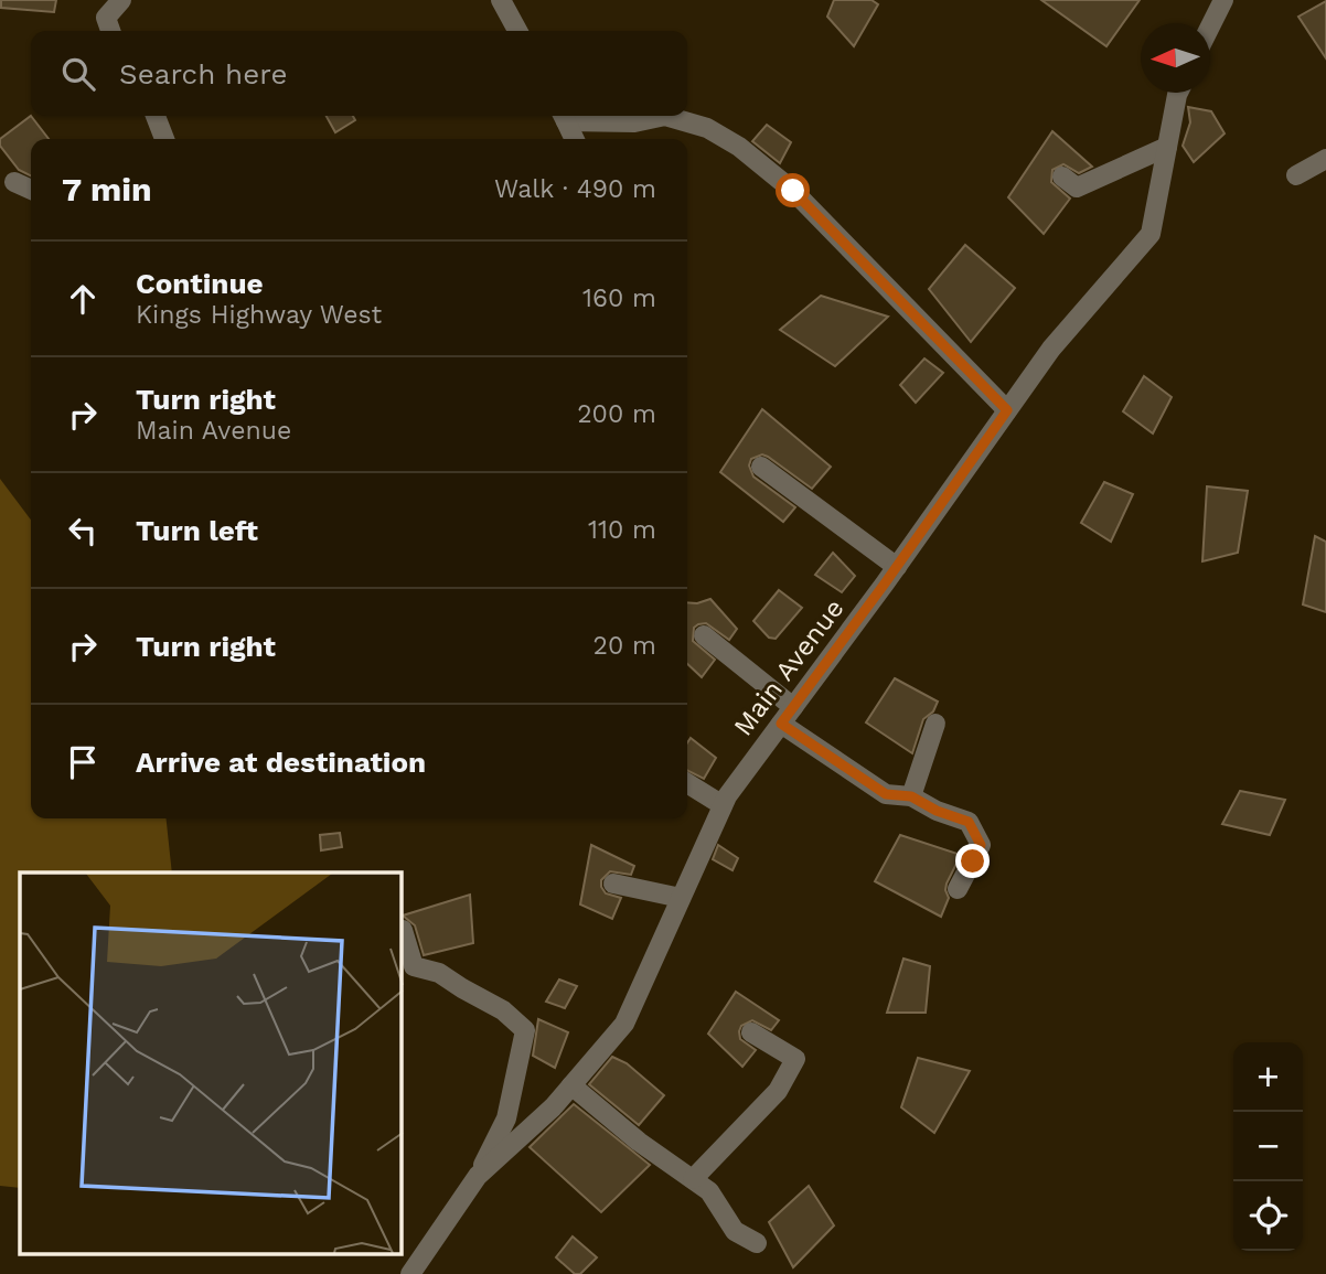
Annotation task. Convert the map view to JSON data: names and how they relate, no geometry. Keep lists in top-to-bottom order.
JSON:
{
  "streets": {
    "street": ["Main Avenue"]
  },
  "north": "left",
  "page": {
    "search": "Search here",
    "heading": ["7 min", "Walk · 490 m"],
    "list": [
      ["Continue", "Kings Highway West", "160 m"],
      ["Turn right", "Main Avenue", "200 m"],
      ["Turn left", "110 m"],
      ["Turn right", "20 m"],
      "Arrive at destination"
    ],
    "map_buttons": ["+", "−"]
  }
}
